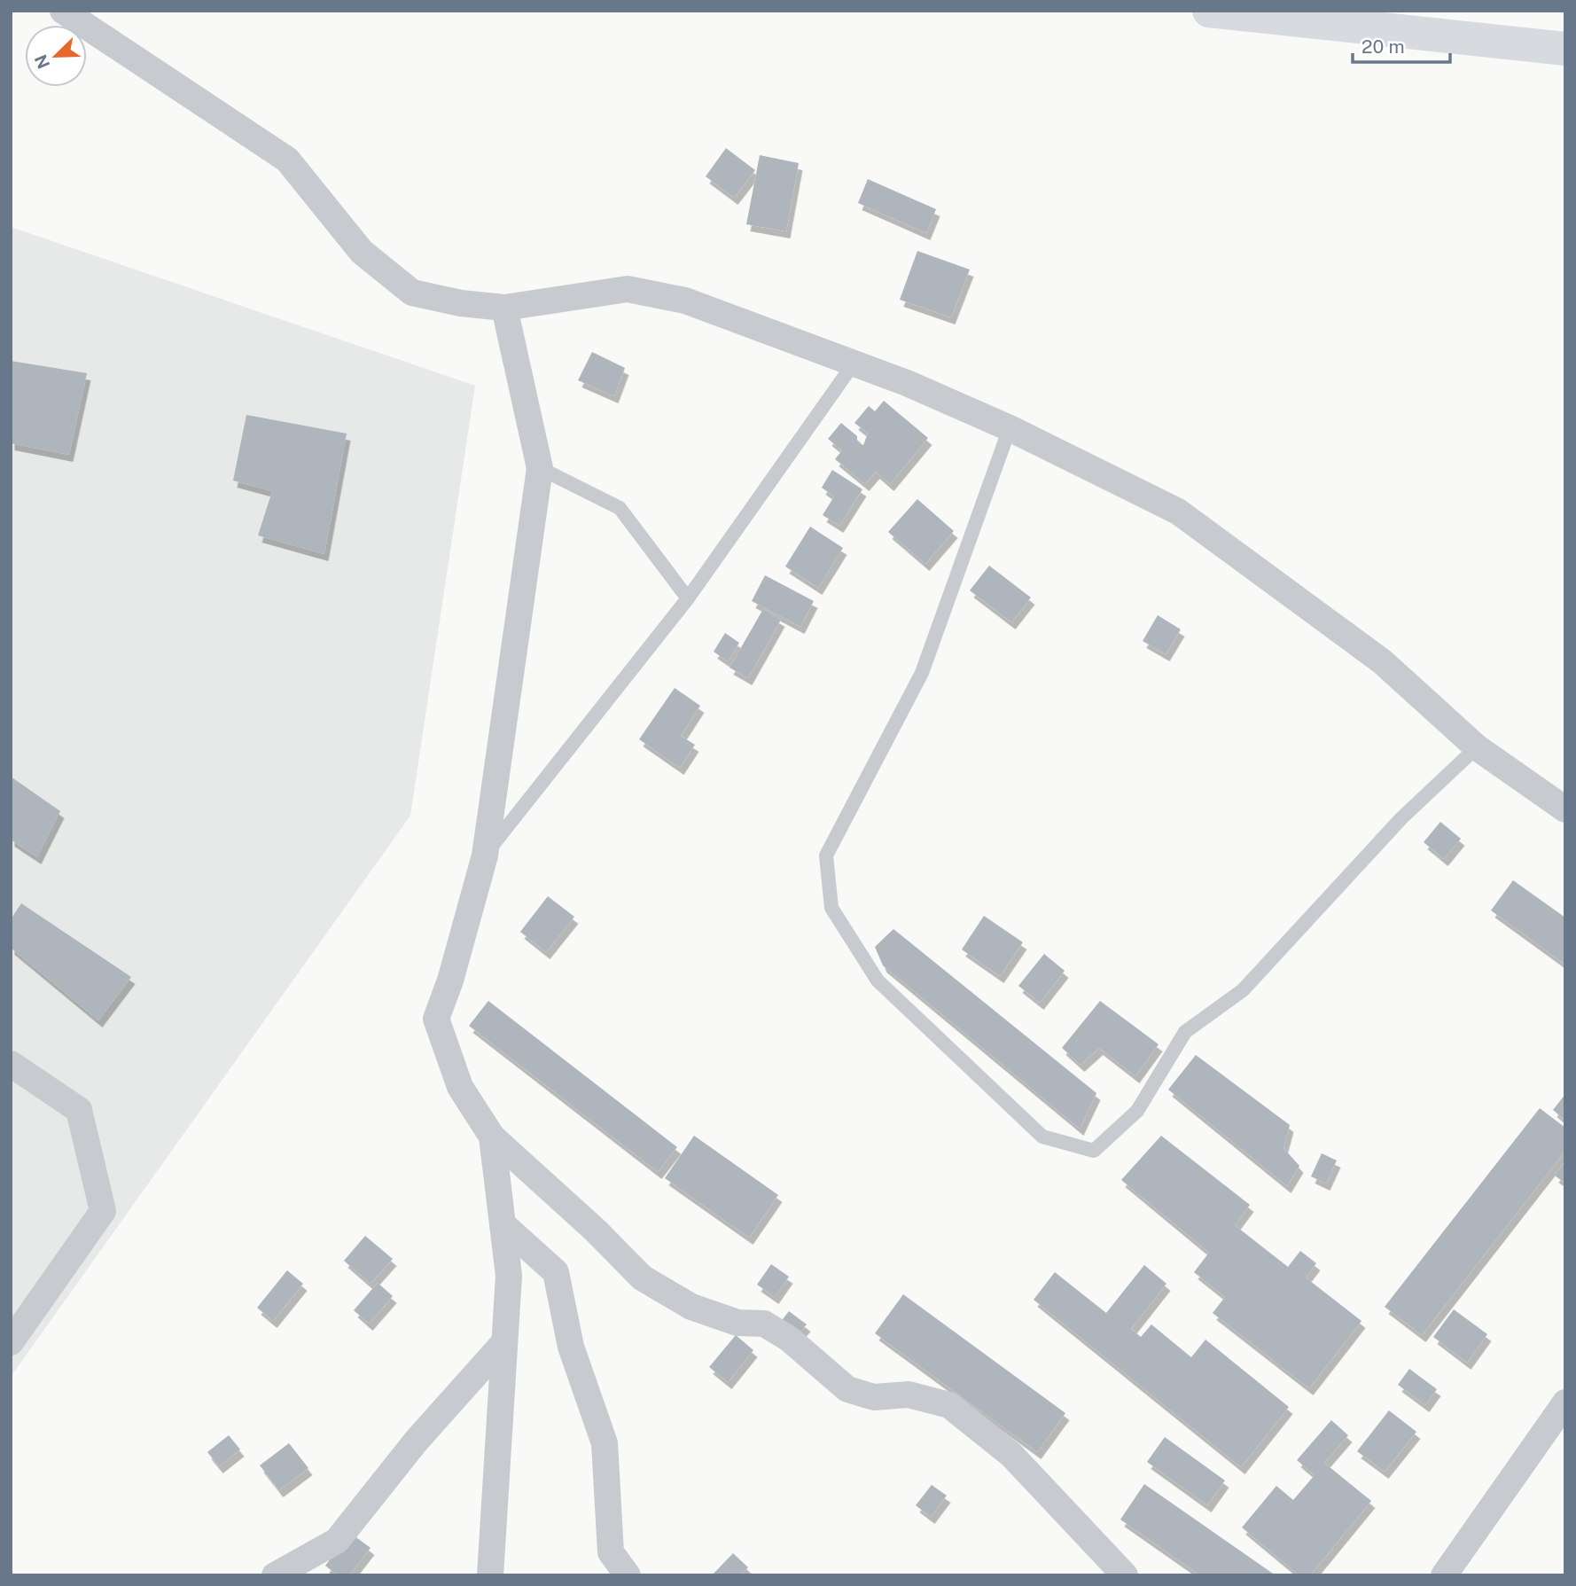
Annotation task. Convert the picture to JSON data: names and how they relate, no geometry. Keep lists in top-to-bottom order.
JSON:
{
  "scale_bar": "20 m",
  "north": "bottom left"
}
